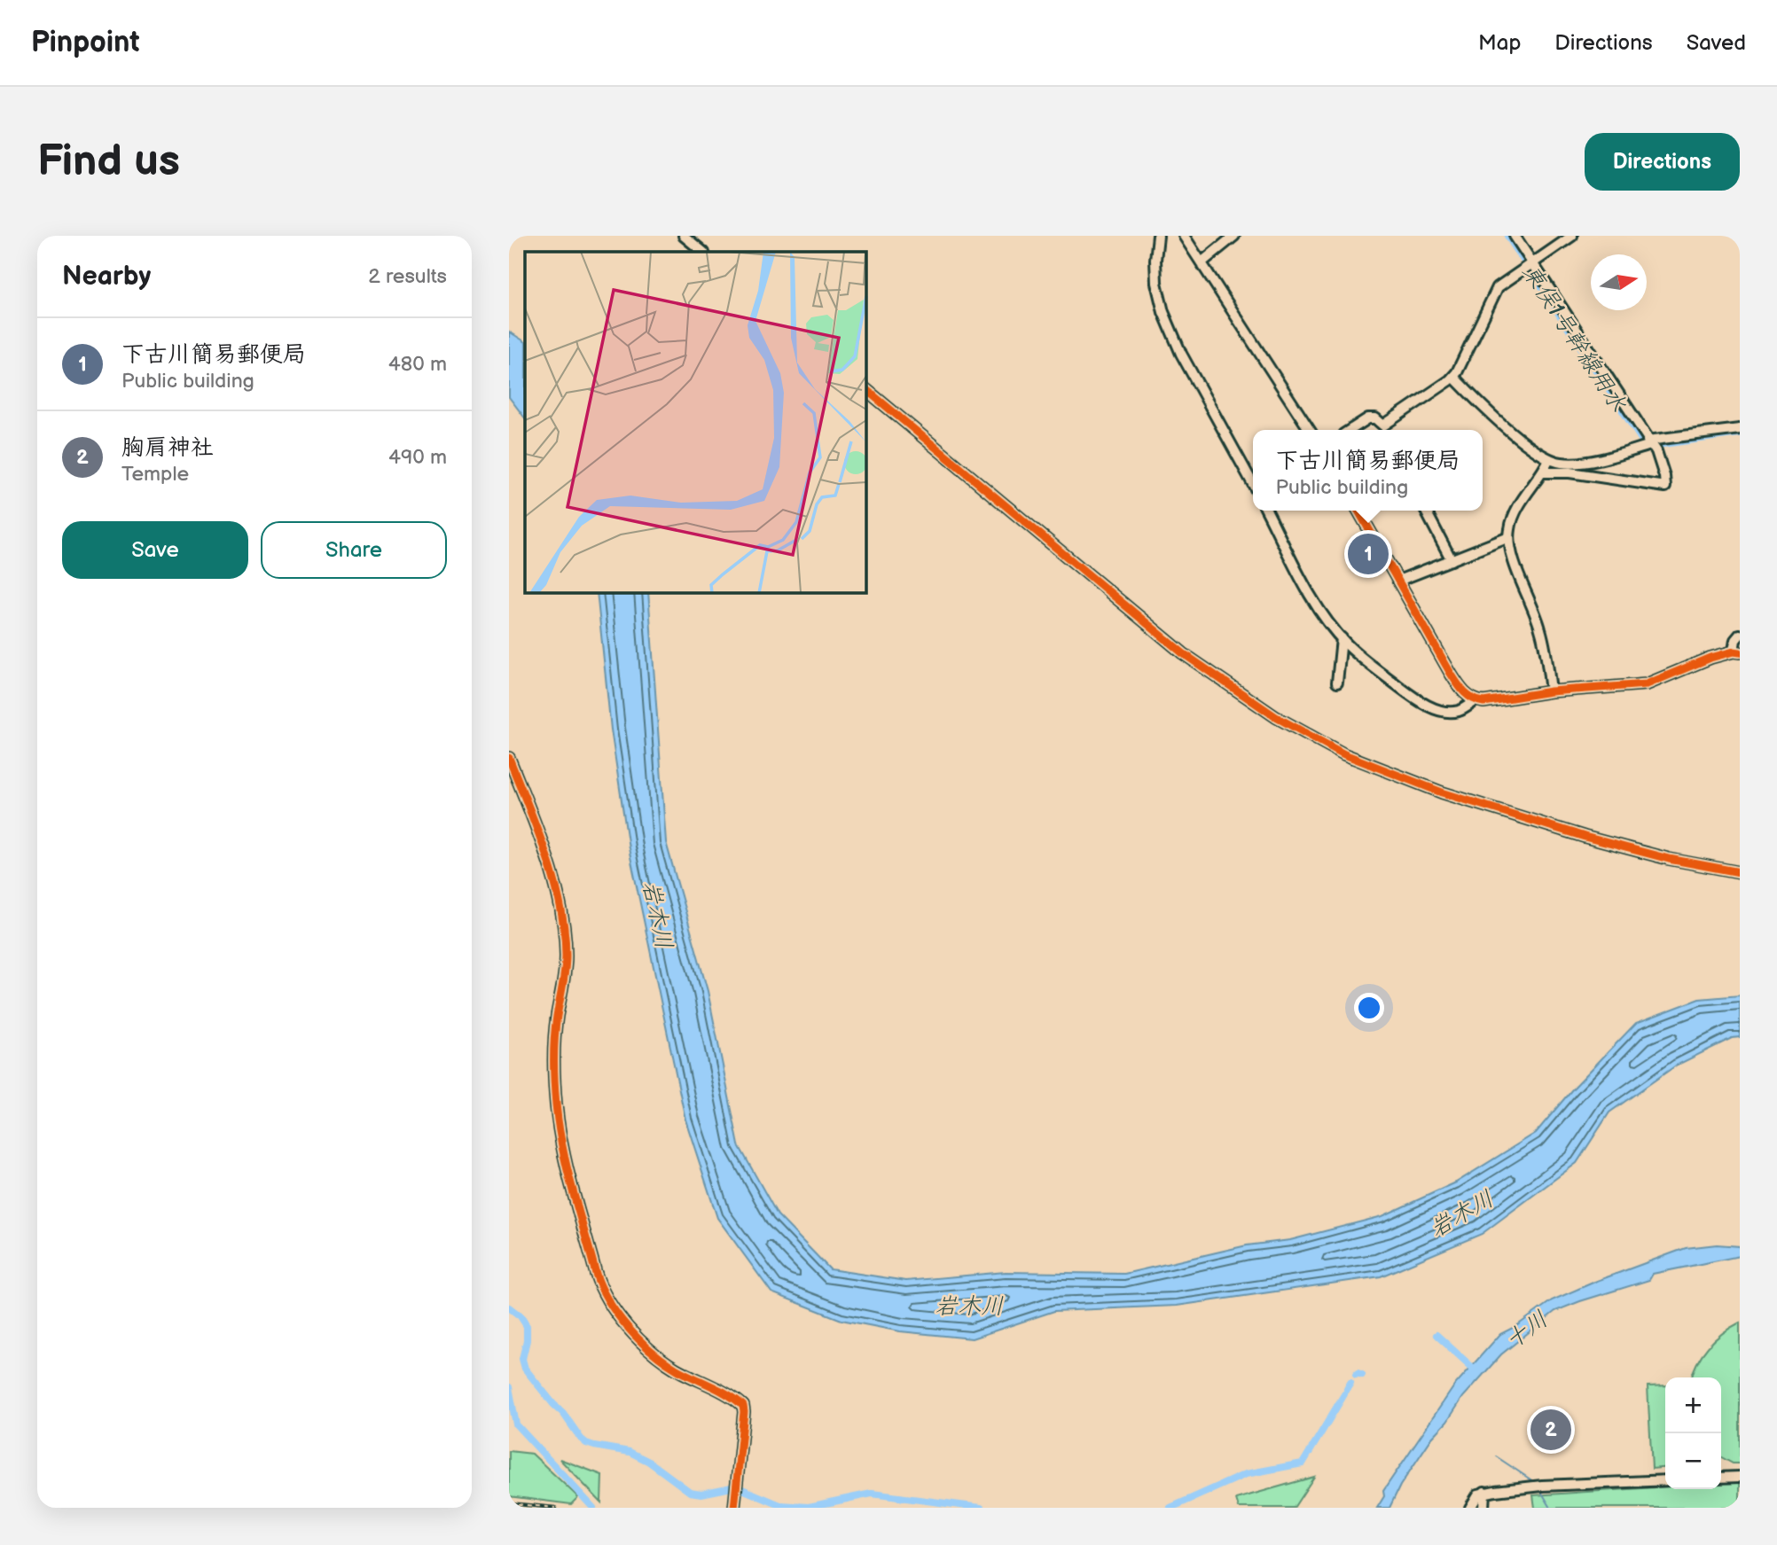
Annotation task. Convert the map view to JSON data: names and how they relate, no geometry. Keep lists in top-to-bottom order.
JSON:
{
  "water": ["東俣1号幹線用水", "岩木川", "十川"],
  "north": "right",
  "page": {
    "header": "Pinpoint",
    "nav": ["Map", "Directions", "Saved"],
    "buttons": [
      "Directions",
      ["Save", "Share"]
    ],
    "title": "Find us",
    "heading": ["Nearby", "2 results"],
    "list": [
      {
        "mark": "1",
        "name": "下古川簡易郵便局",
        "note": "Public building",
        "value": "480 m"
      },
      {
        "mark": "2",
        "name": "胸肩神社",
        "note": "Temple",
        "value": "490 m"
      }
    ],
    "popup": ["下古川簡易郵便局", "Public building"],
    "pins": ["1", "2"],
    "map_buttons": ["+", "−"]
  }
}
